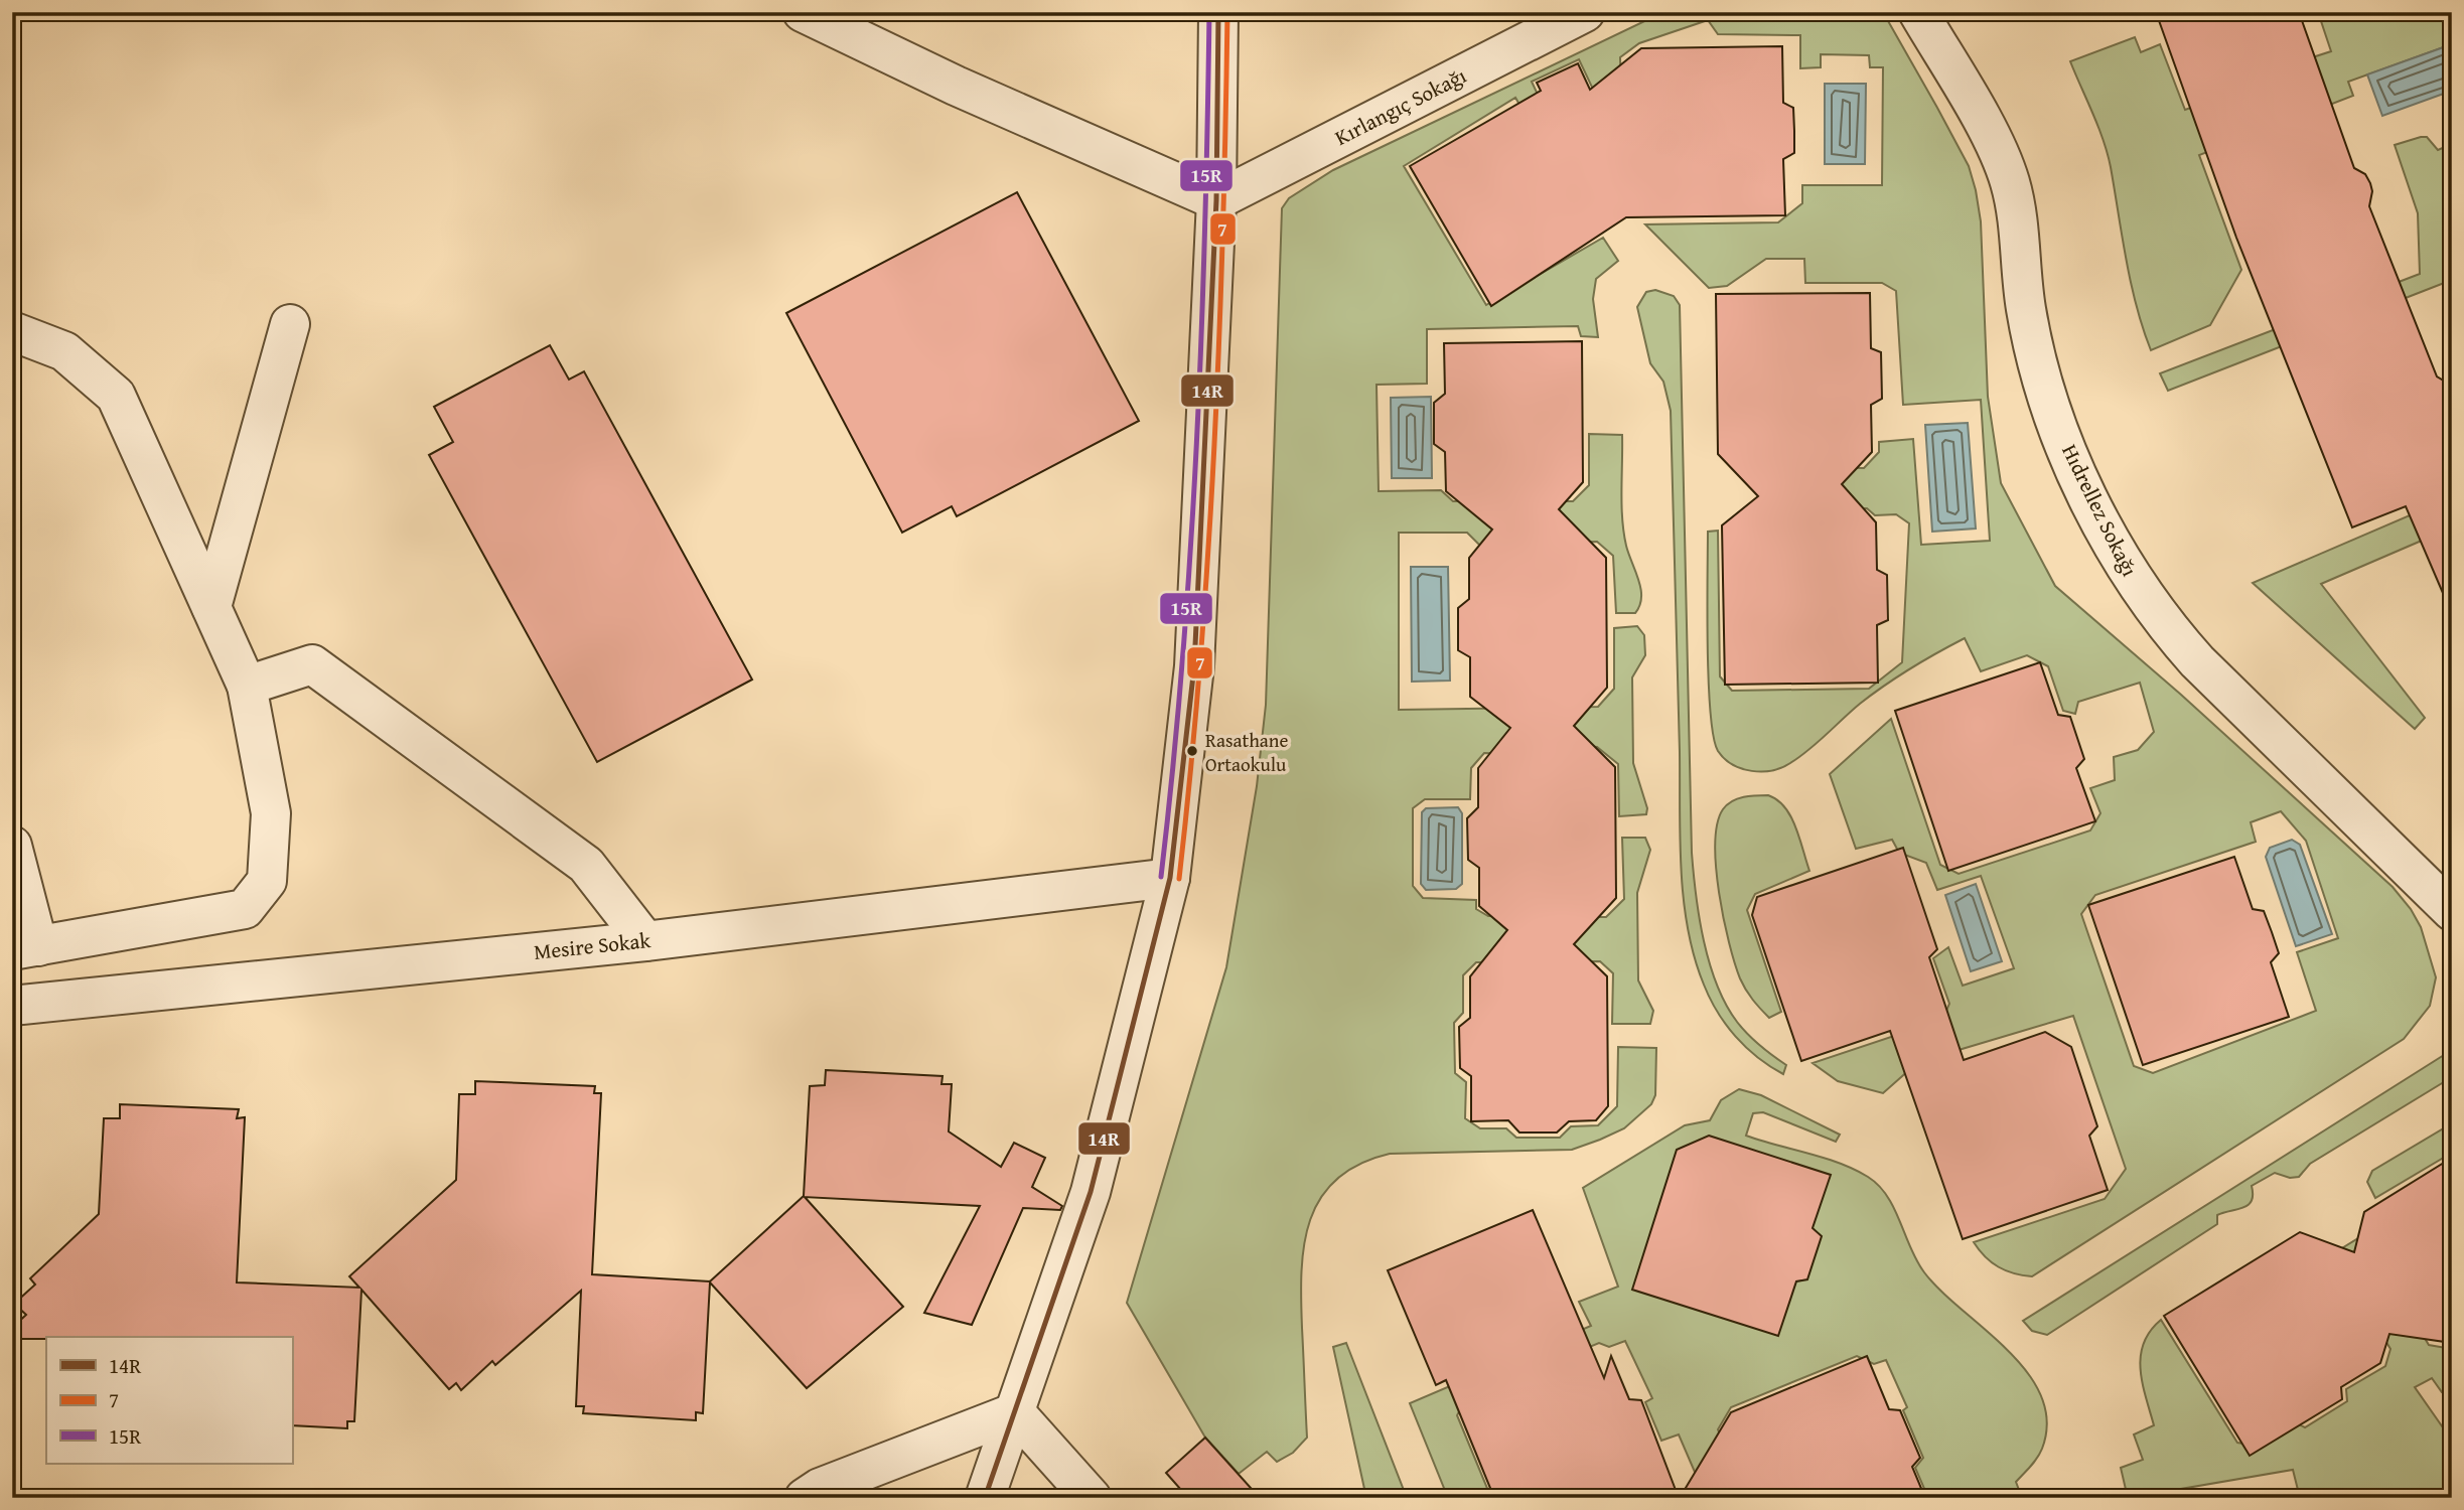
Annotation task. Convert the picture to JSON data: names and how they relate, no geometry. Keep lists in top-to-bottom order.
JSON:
{
  "streets": {
    "street": ["Kırlangıç Sokağı", "Hıdrellez Sokağı", "Mesire Sokak"]
  },
  "places": ["Rasathane Ortaokulu"],
  "lines": ["transit line 14R", "transit line 7", "transit line 15R"],
  "legend": ["14R", "7", "15R"]
}
